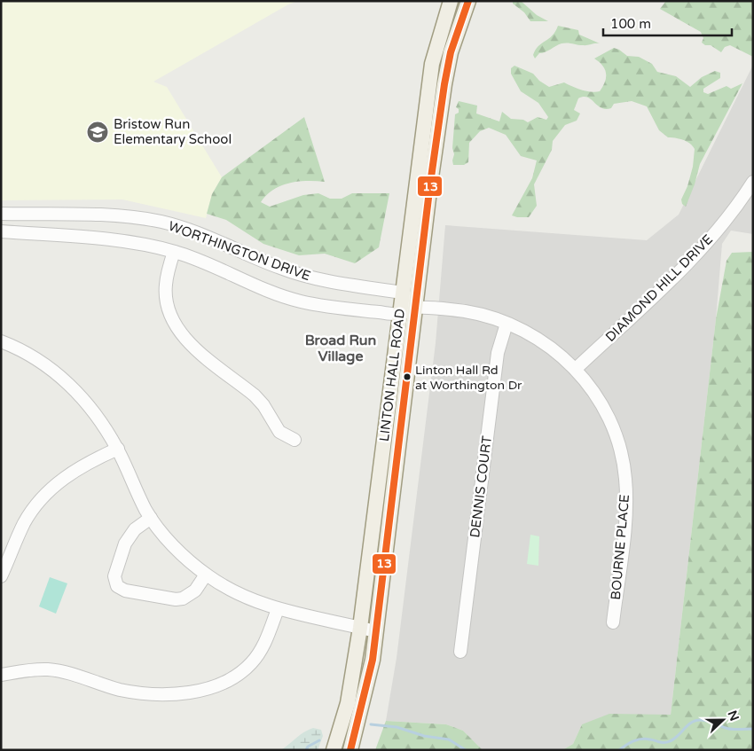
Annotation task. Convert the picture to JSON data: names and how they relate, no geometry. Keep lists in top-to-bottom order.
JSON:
{
  "streets": {
    "main road": ["LINTON HALL ROAD"],
    "street": [
      "WORTHINGTON DRIVE",
      "DIAMOND HILL DRIVE",
      "DENNIS COURT",
      "BOURNE PLACE"
    ]
  },
  "crossings": [
    ["WORTHINGTON DRIVE", "LINTON HALL ROAD"],
    ["WORTHINGTON DRIVE", "BOURNE PLACE"],
    ["DIAMOND HILL DRIVE", "BOURNE PLACE"],
    ["LINTON HALL ROAD", "BOURNE PLACE"],
    ["DENNIS COURT", "BOURNE PLACE"]
  ],
  "districts": ["Broad Run Village"],
  "places": {
    "school or university": ["Bristow Run Elementary School"],
    "other": ["Linton Hall Rd at Worthington Dr"]
  },
  "lines": ["transit line 13"],
  "scale_bar": "100 m",
  "north": "right"
}
